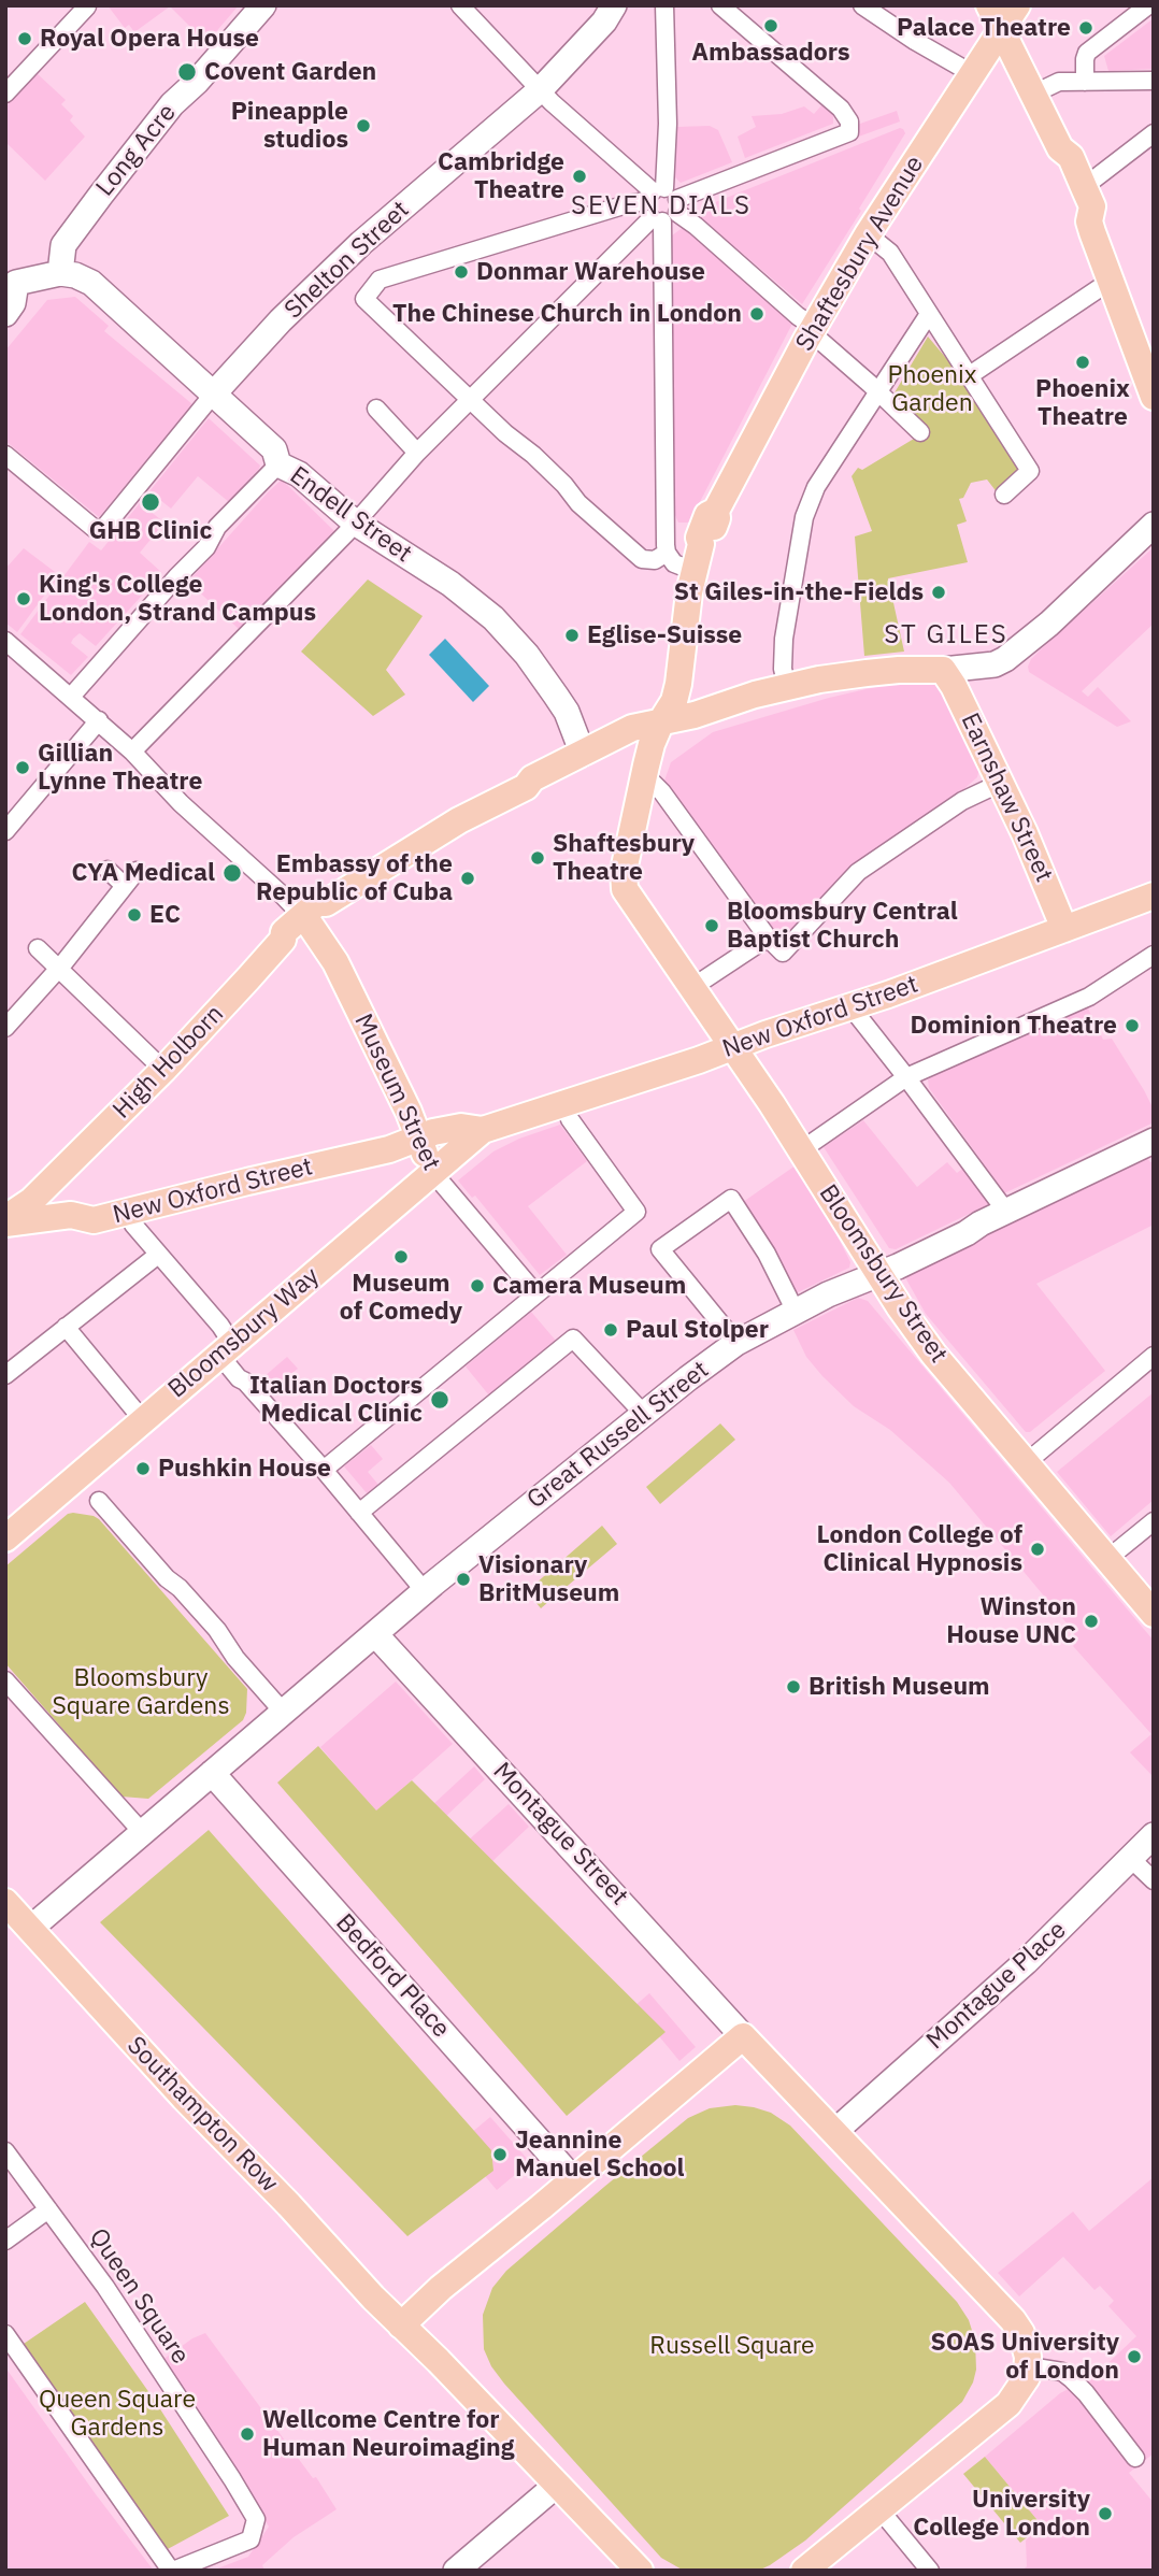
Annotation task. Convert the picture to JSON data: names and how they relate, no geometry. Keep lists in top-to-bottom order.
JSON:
{
  "streets": {
    "main road": [
      "Shaftesbury Avenue",
      "Earnshaw Street",
      "New Oxford Street",
      "High Holborn",
      "Museum Street",
      "Bloomsbury Street",
      "Bloomsbury Way",
      "Southampton Row"
    ],
    "street": [
      "Long Acre",
      "Shelton Street",
      "Endell Street",
      "Great Russell Street",
      "Montague Street",
      "Bedford Place",
      "Montague Place",
      "Queen Square"
    ]
  },
  "crossings": [
    ["Long Acre", "Endell Street"],
    ["Shaftesbury Avenue", "New Oxford Street"],
    ["Shaftesbury Avenue", "Bloomsbury Street"],
    ["Shelton Street", "Endell Street"],
    ["Earnshaw Street", "New Oxford Street"],
    ["New Oxford Street", "High Holborn"],
    ["New Oxford Street", "Museum Street"],
    ["New Oxford Street", "Bloomsbury Street"],
    ["New Oxford Street", "Bloomsbury Way"],
    ["High Holborn", "Museum Street"],
    ["Museum Street", "Bloomsbury Way"],
    ["Bloomsbury Street", "Great Russell Street"],
    ["Great Russell Street", "Montague Street"],
    ["Great Russell Street", "Bedford Place"],
    ["Great Russell Street", "Southampton Row"]
  ],
  "districts": ["SEVEN DIALS", "ST GILES"],
  "parks": [
    "Phoenix Garden",
    "Bloomsbury Square Gardens",
    "Russell Square",
    "Queen Square Gardens"
  ],
  "places": [
    "Ambassadors",
    "Palace Theatre",
    "Royal Opera House",
    "Covent Garden",
    "Pineapple studios",
    "Cambridge Theatre",
    "Donmar Warehouse",
    "The Chinese Church in London",
    "Phoenix Theatre",
    "GHB Clinic",
    "St Giles-in-the-Fields",
    "King's College London, Strand Campus",
    "Eglise-Suisse",
    "Gillian Lynne Theatre",
    "Shaftesbury Theatre",
    "CYA Medical",
    "Embassy of the Republic of Cuba",
    "EC",
    "Bloomsbury Central Baptist Church",
    "Dominion Theatre",
    "Museum of Comedy",
    "Camera Museum",
    "Paul Stolper",
    "Italian Doctors Medical Clinic",
    "Pushkin House",
    "London College of Clinical Hypnosis",
    "Visionary BritMuseum",
    "Winston House UNC",
    "British Museum",
    "Jeannine Manuel School",
    "SOAS University of London",
    "Wellcome Centre for Human Neuroimaging",
    "University College London"
  ]
}
